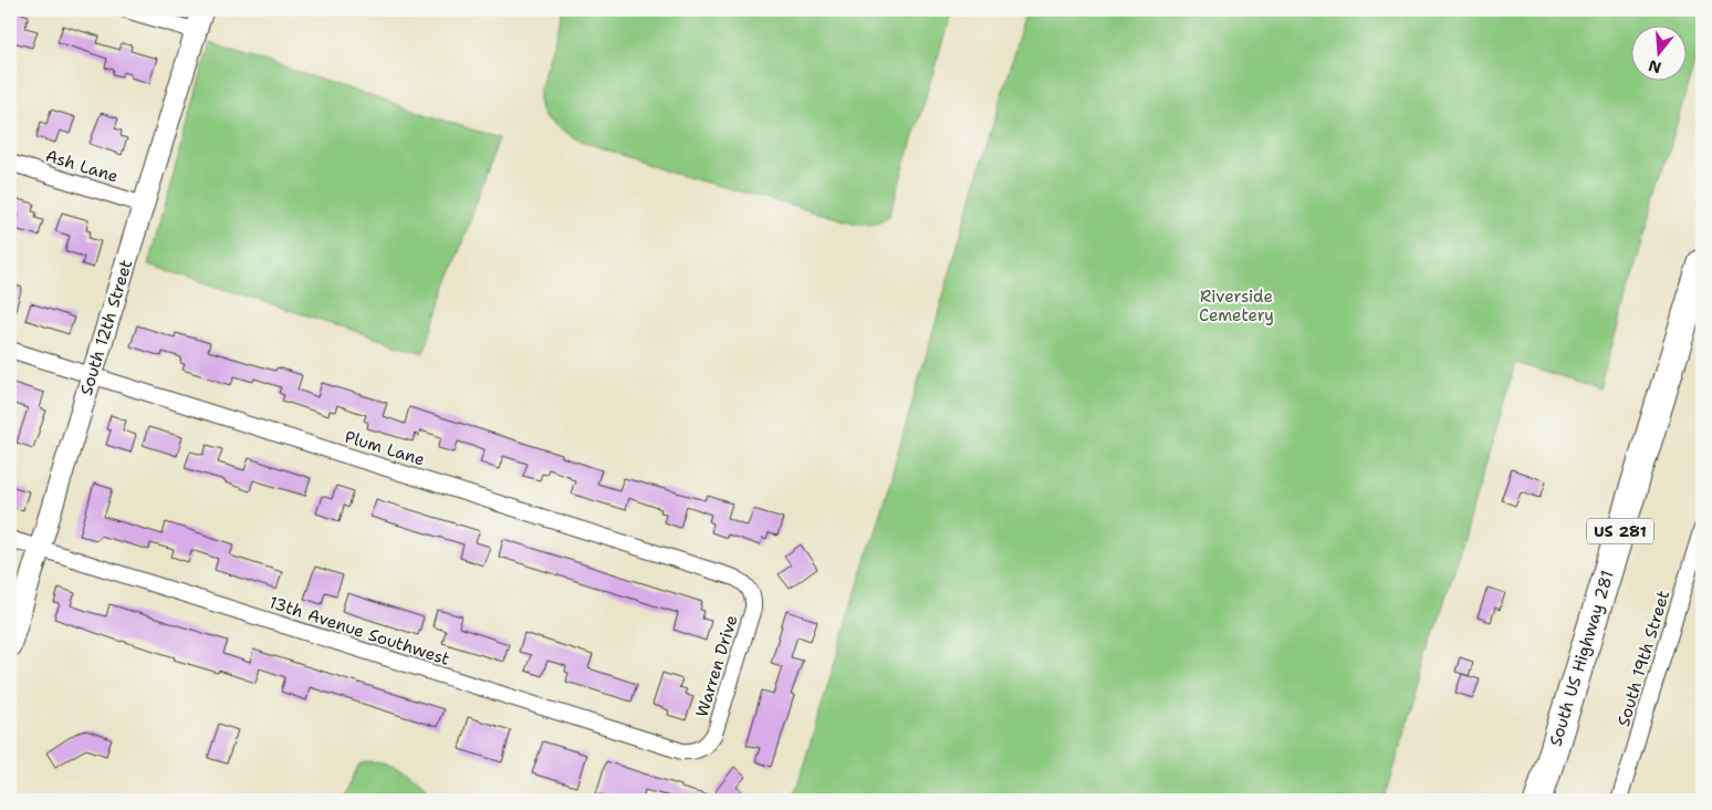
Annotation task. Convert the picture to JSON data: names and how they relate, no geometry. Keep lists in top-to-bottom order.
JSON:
{
  "streets": {
    "highway": ["US 281", "South US Highway 281"],
    "street": [
      "Ash Lane",
      "South 12th Street",
      "Plum Lane",
      "13th Avenue Southwest",
      "South 19th Street",
      "Warren Drive"
    ]
  },
  "crossings": [
    ["Ash Lane", "South 12th Street"],
    ["South 12th Street", "Plum Lane"],
    ["South 12th Street", "13th Avenue Southwest"],
    ["Plum Lane", "Warren Drive"],
    ["13th Avenue Southwest", "Warren Drive"]
  ],
  "parks": ["Riverside Cemetery"],
  "north": "bottom"
}
